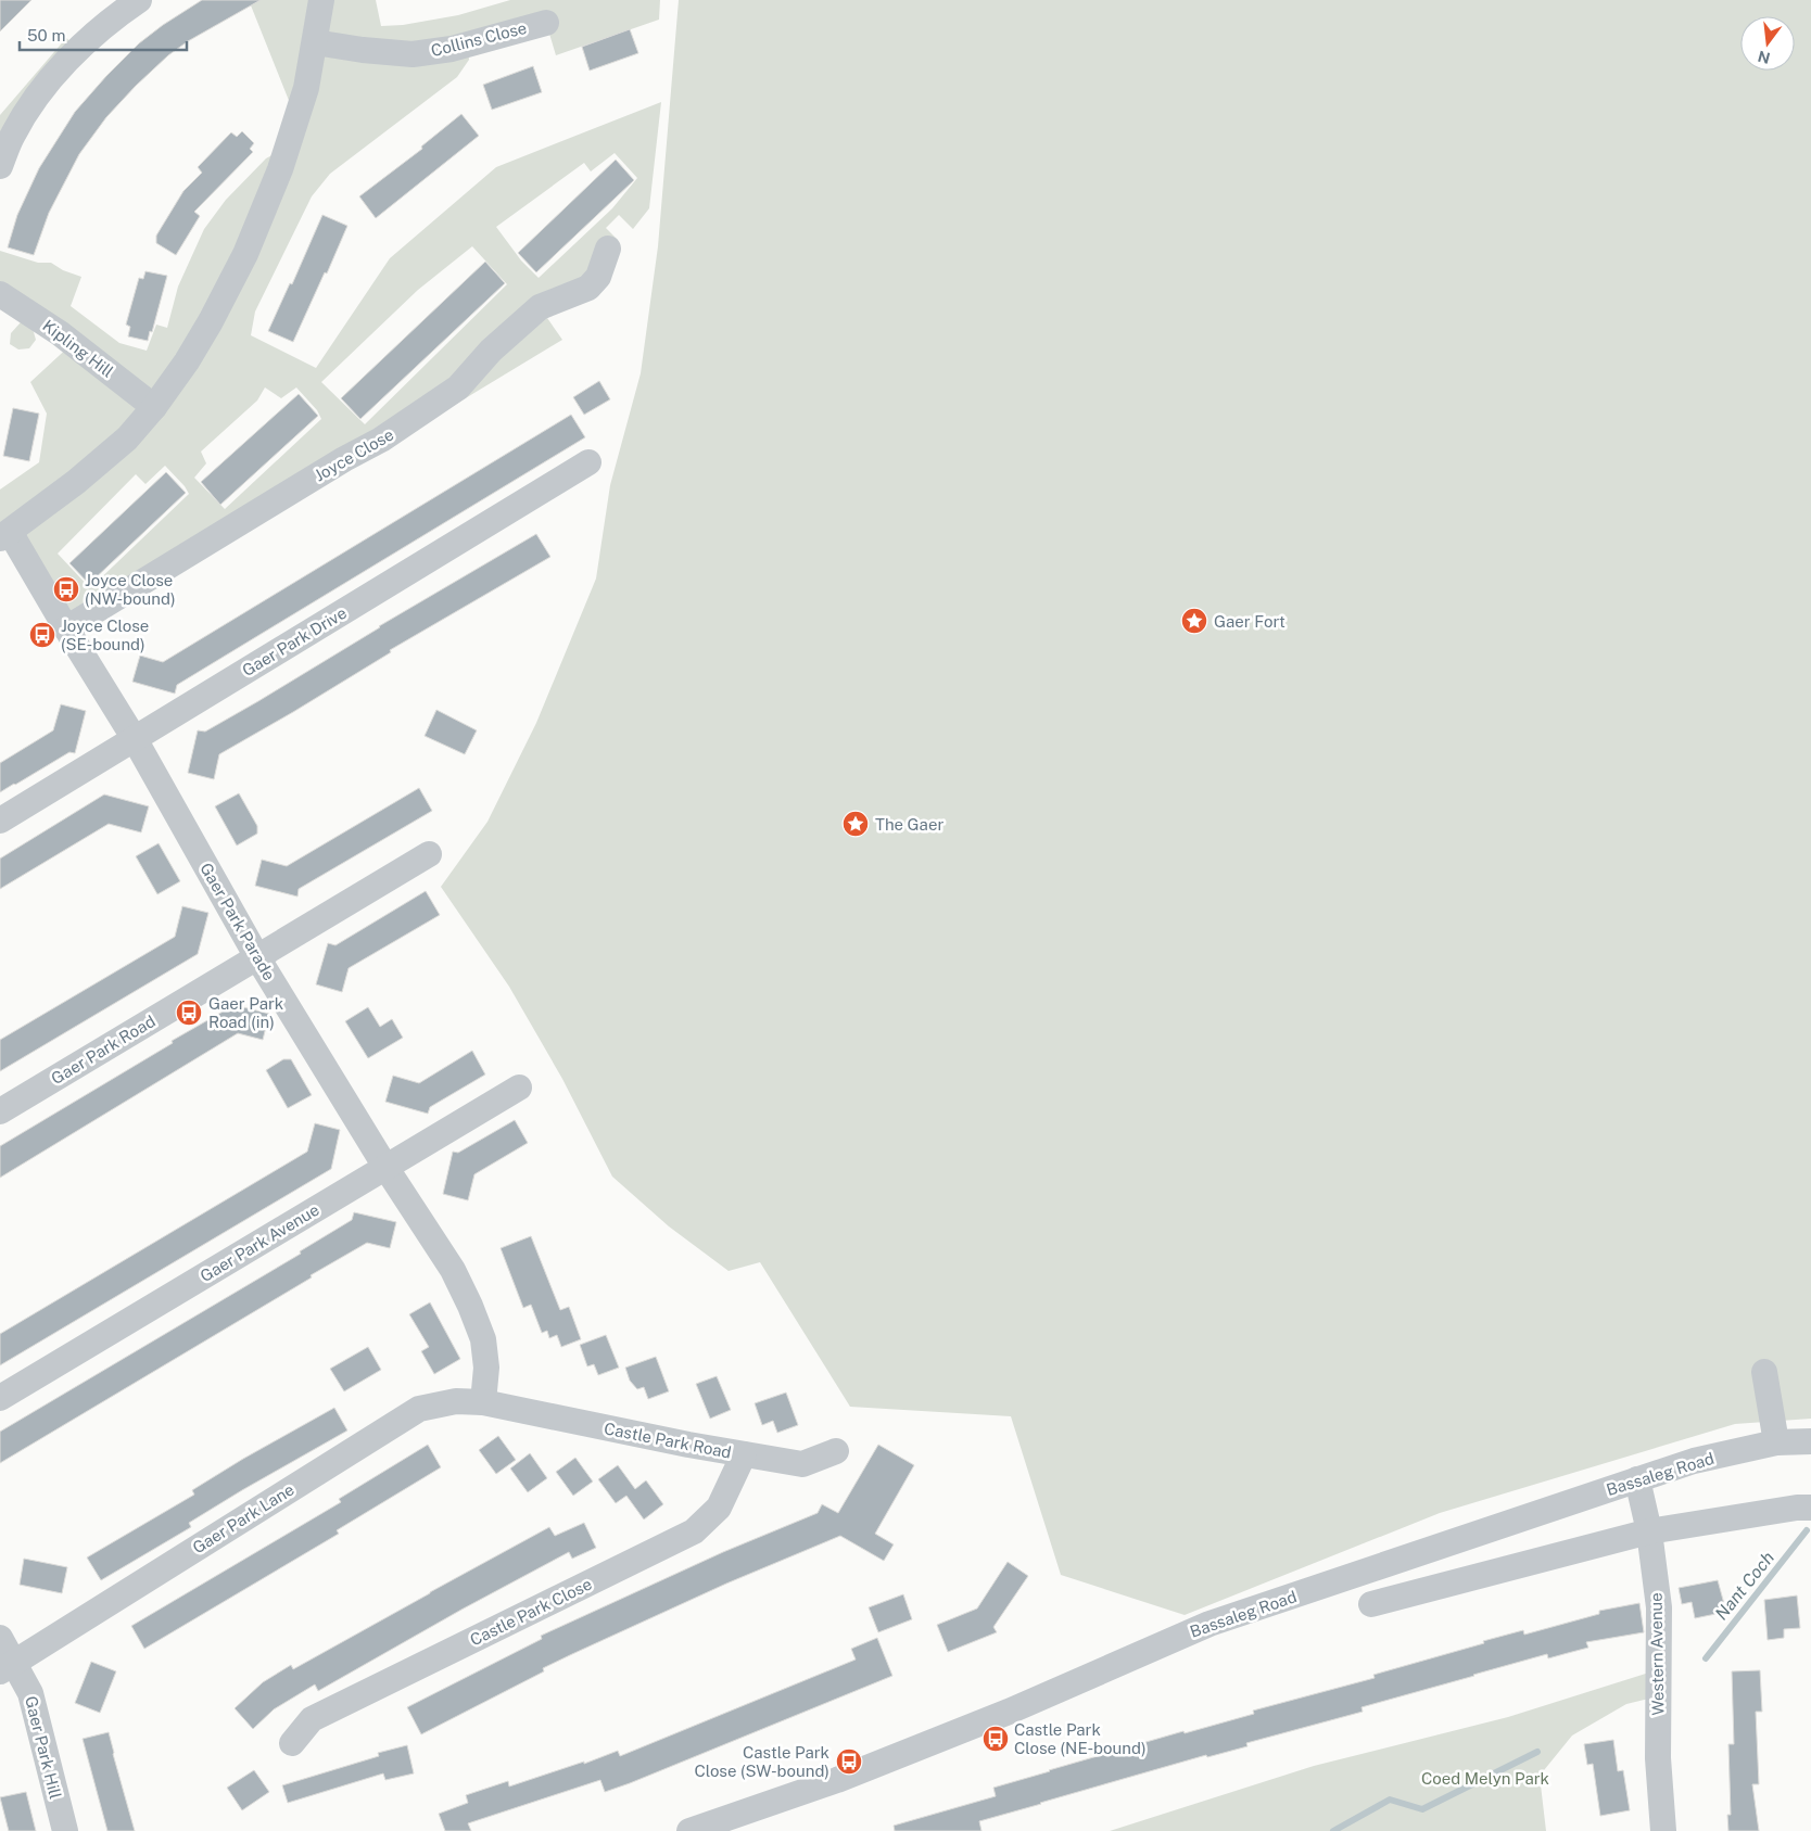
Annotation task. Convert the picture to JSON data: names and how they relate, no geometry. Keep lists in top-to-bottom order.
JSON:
{
  "streets": {
    "street": [
      "Collins Close",
      "Kipling Hill",
      "Joyce Close",
      "Gaer Park Drive",
      "Gaer Park Parade",
      "Gaer Park Road",
      "Gaer Park Avenue",
      "Castle Park Road",
      "Bassaleg Road",
      "Gaer Park Lane",
      "Castle Park Close",
      "Western Avenue",
      "Gaer Park Hill"
    ]
  },
  "crossings": [
    ["Joyce Close", "Gaer Park Parade"],
    ["Gaer Park Drive", "Gaer Park Parade"],
    ["Gaer Park Parade", "Gaer Park Road"],
    ["Gaer Park Parade", "Gaer Park Avenue"],
    ["Gaer Park Parade", "Castle Park Road"],
    ["Gaer Park Parade", "Gaer Park Lane"],
    ["Castle Park Road", "Gaer Park Lane"],
    ["Castle Park Road", "Castle Park Close"],
    ["Bassaleg Road", "Western Avenue"],
    ["Gaer Park Lane", "Gaer Park Hill"]
  ],
  "water": ["Nant Coch"],
  "parks": ["Coed Melyn Park"],
  "places": {
    "bus stop": [
      "Joyce Close (NW-bound)",
      "Joyce Close (SE-bound)",
      "Gaer Park Road (in)",
      "Castle Park Close (NE-bound)",
      "Castle Park Close (SW-bound)"
    ],
    "place": ["Gaer Fort", "The Gaer"]
  },
  "scale_bar": "50 m",
  "north": "bottom"
}
